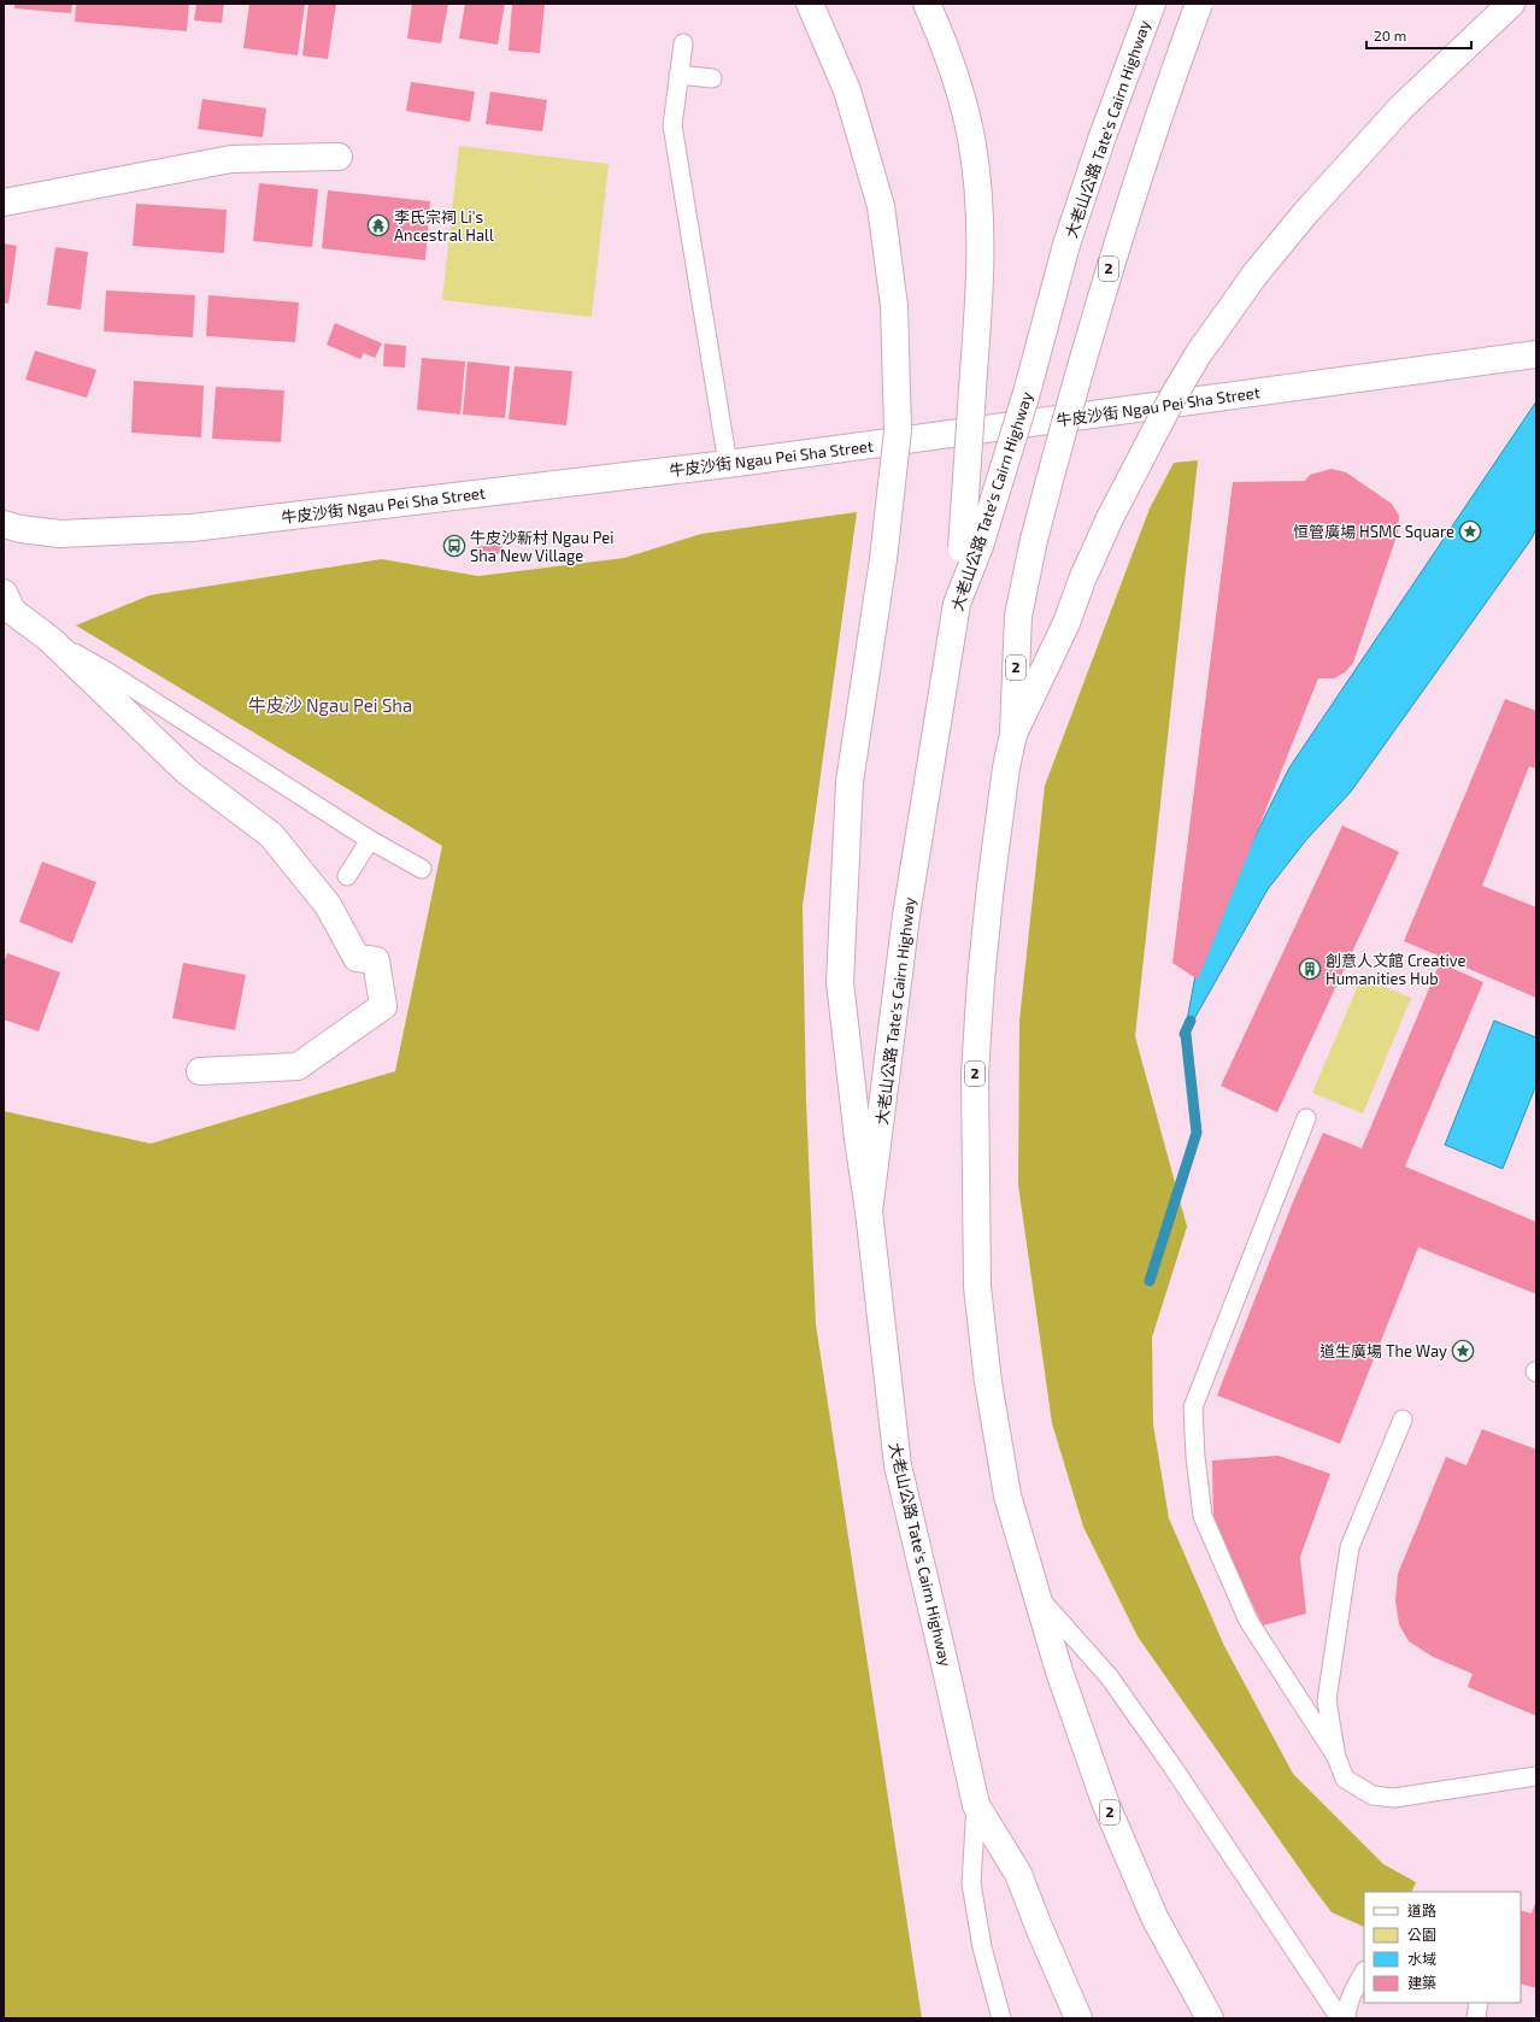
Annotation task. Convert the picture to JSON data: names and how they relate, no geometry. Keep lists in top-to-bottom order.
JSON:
{
  "streets": {
    "main road": ["大老山公路 Tate's Cairn Highway", "2", "牛皮沙街 Ngau Pei Sha Street"]
  },
  "districts": ["牛皮沙 Ngau Pei Sha"],
  "places": {
    "temple": ["李氏宗祠 Li's Ancestral Hall"],
    "place": ["恒管廣場 HSMC Square", "道生廣場 The Way"],
    "bus stop": ["牛皮沙新村 Ngau Pei Sha New Village"],
    "building": ["創意人文館 Creative Humanities Hub"]
  },
  "legend": [
    "道路",
    "公園",
    "水域",
    "建築"
  ],
  "scale_bar": "20 m"
}
